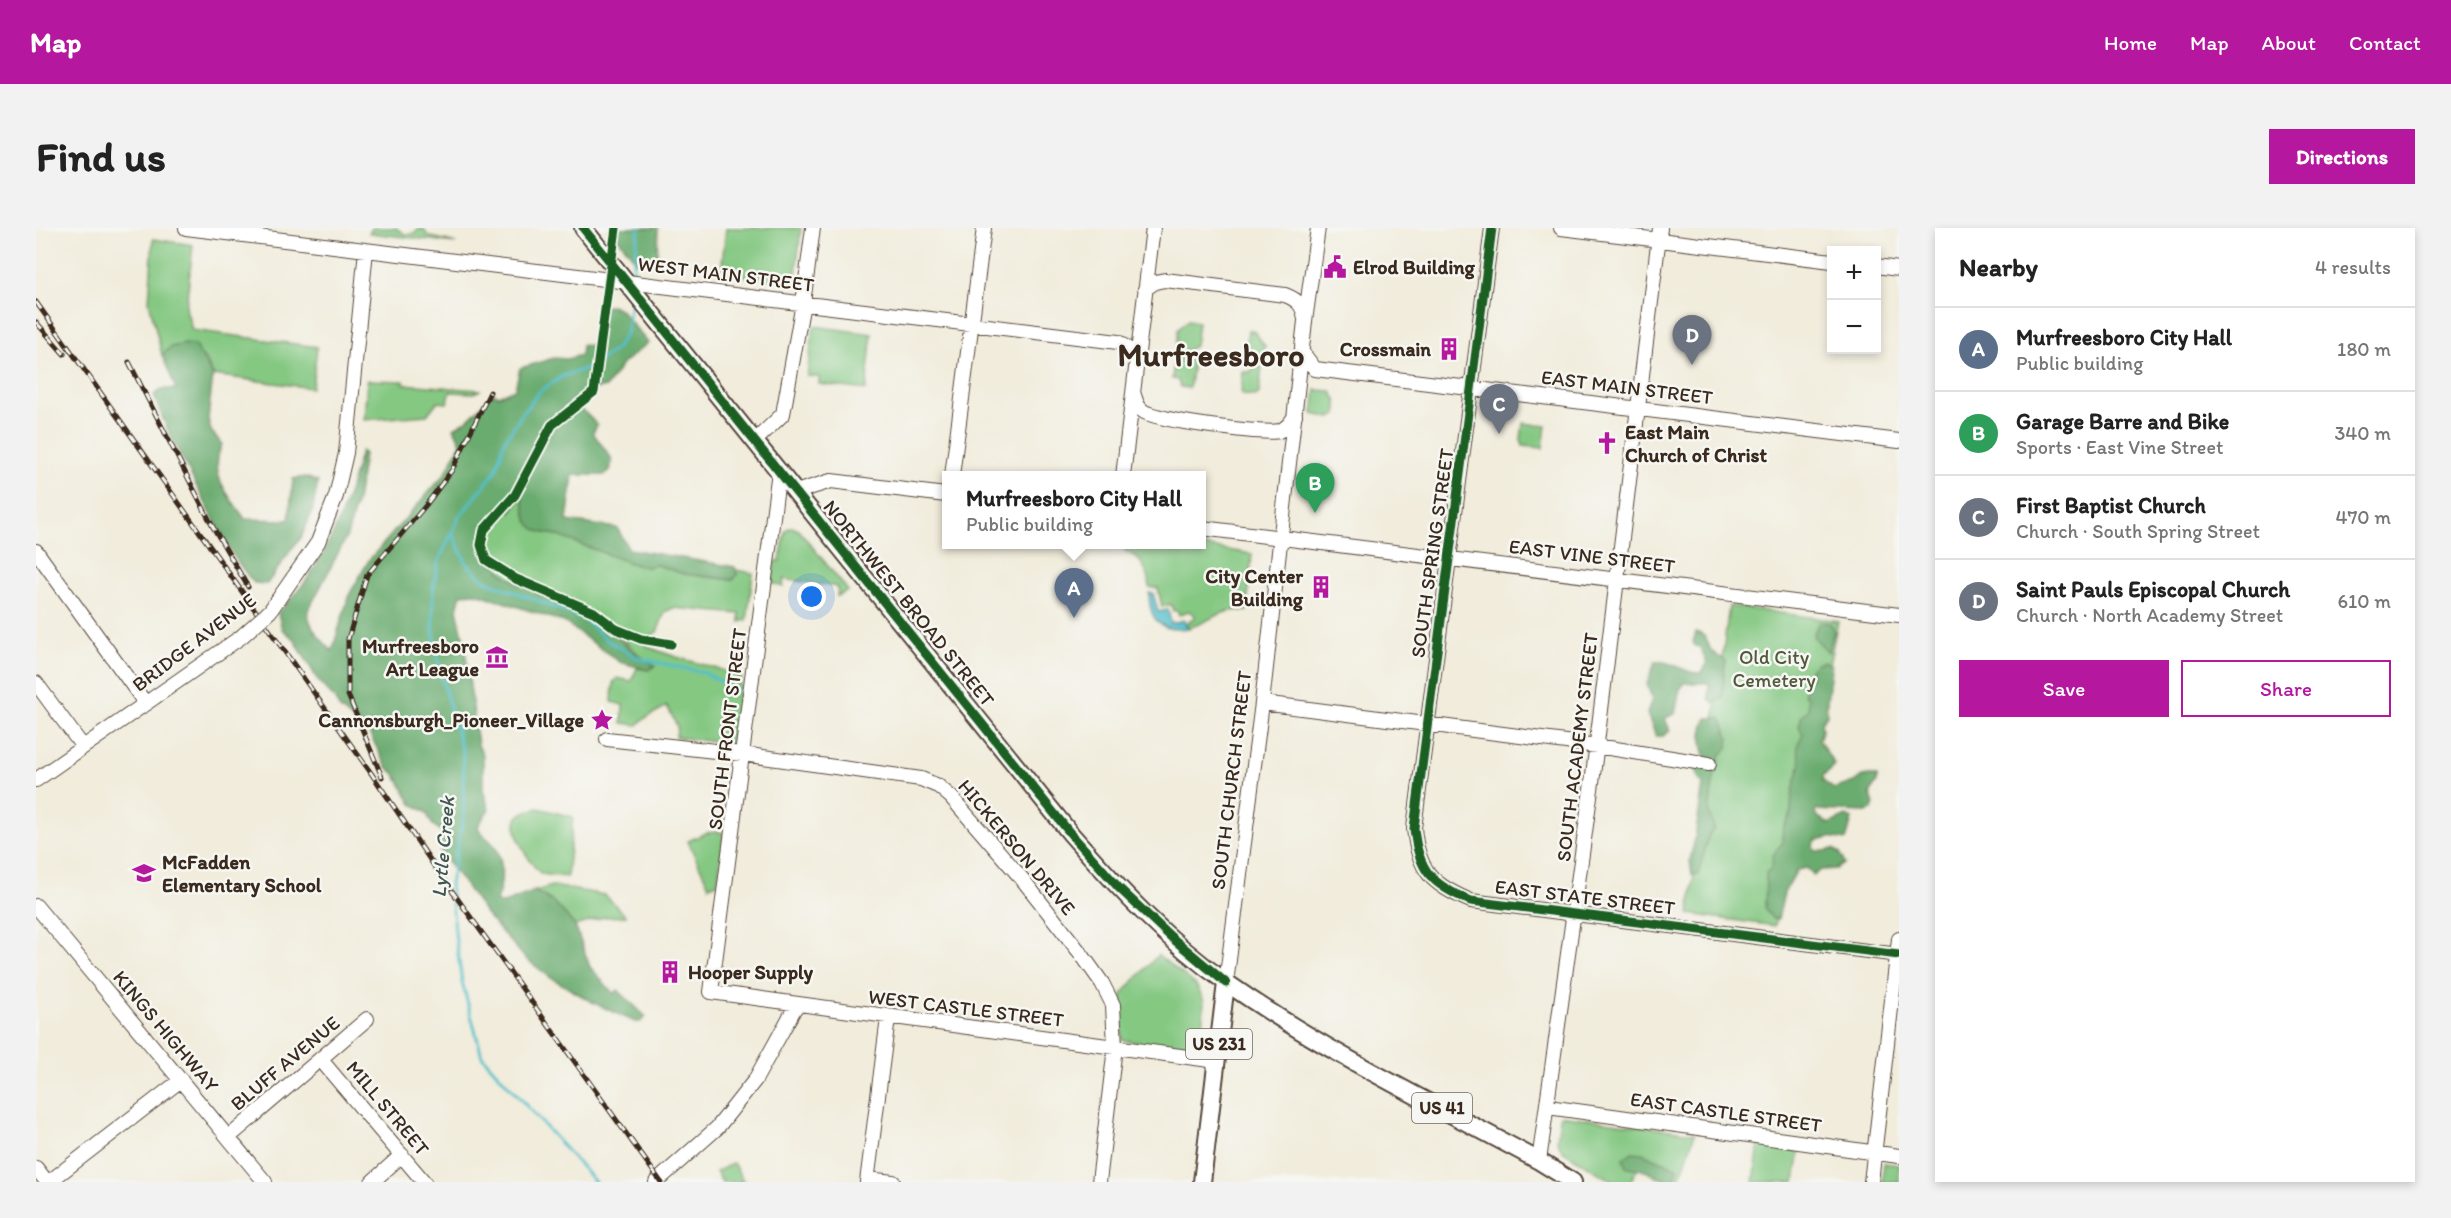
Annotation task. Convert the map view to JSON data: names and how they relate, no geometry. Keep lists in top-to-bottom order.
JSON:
{
  "streets": {
    "main road": [
      "NORTHWEST BROAD STREET",
      "SOUTH CHURCH STREET",
      "US 231",
      "US 41"
    ],
    "street": [
      "WEST MAIN STREET",
      "EAST MAIN STREET",
      "SOUTH SPRING STREET",
      "EAST VINE STREET",
      "BRIDGE AVENUE",
      "SOUTH FRONT STREET",
      "SOUTH ACADEMY STREET",
      "HICKERSON DRIVE",
      "EAST STATE STREET",
      "WEST CASTLE STREET",
      "KINGS HIGHWAY",
      "BLUFF AVENUE",
      "MILL STREET",
      "EAST CASTLE STREET"
    ]
  },
  "crossings": [
    ["WEST MAIN STREET", "NORTHWEST BROAD STREET"],
    ["WEST MAIN STREET", "BRIDGE AVENUE"],
    ["EAST MAIN STREET", "SOUTH SPRING STREET"],
    ["EAST MAIN STREET", "SOUTH ACADEMY STREET"],
    ["SOUTH SPRING STREET", "EAST VINE STREET"],
    ["SOUTH SPRING STREET", "EAST STATE STREET"],
    ["EAST VINE STREET", "SOUTH ACADEMY STREET"],
    ["EAST VINE STREET", "SOUTH CHURCH STREET"],
    ["NORTHWEST BROAD STREET", "SOUTH FRONT STREET"],
    ["NORTHWEST BROAD STREET", "SOUTH CHURCH STREET"],
    ["NORTHWEST BROAD STREET", "US 41"],
    ["SOUTH FRONT STREET", "HICKERSON DRIVE"],
    ["SOUTH FRONT STREET", "WEST CASTLE STREET"],
    ["SOUTH ACADEMY STREET", "EAST STATE STREET"],
    ["SOUTH ACADEMY STREET", "US 41"],
    ["SOUTH ACADEMY STREET", "EAST CASTLE STREET"],
    ["SOUTH CHURCH STREET", "WEST CASTLE STREET"],
    ["SOUTH CHURCH STREET", "US 41"],
    ["HICKERSON DRIVE", "WEST CASTLE STREET"],
    ["KINGS HIGHWAY", "BLUFF AVENUE"],
    ["BLUFF AVENUE", "MILL STREET"]
  ],
  "districts": ["Murfreesboro"],
  "water": ["Lytle Creek"],
  "parks": ["Old City Cemetery"],
  "places": {
    "public building": ["Elrod Building"],
    "building": ["Crossmain", "City Center Building", "Hooper Supply"],
    "church": ["East Main Church of Christ"],
    "museum": ["Murfreesboro Art League"],
    "place": ["Cannonsburgh_Pioneer_Village"],
    "school or university": ["McFadden Elementary School"]
  },
  "page": {
    "header": "Map",
    "nav": [
      "Home",
      "Map",
      "About",
      "Contact"
    ],
    "buttons": [
      "Directions",
      ["Save", "Share"]
    ],
    "title": "Find us",
    "heading": ["Nearby", "4 results"],
    "map_buttons": ["+", "−"],
    "list": [
      {
        "mark": "A",
        "name": "Murfreesboro City Hall",
        "note": "Public building",
        "value": "180 m"
      },
      {
        "mark": "B",
        "name": "Garage Barre and Bike",
        "note": "Sports · East Vine Street",
        "value": "340 m"
      },
      {
        "mark": "C",
        "name": "First Baptist Church",
        "note": "Church · South Spring Street",
        "value": "470 m"
      },
      {
        "mark": "D",
        "name": "Saint Pauls Episcopal Church",
        "note": "Church · North Academy Street",
        "value": "610 m"
      }
    ],
    "pins": [
      "D",
      "C",
      "B",
      "A"
    ],
    "popup": ["Murfreesboro City Hall", "Public building"]
  }
}
